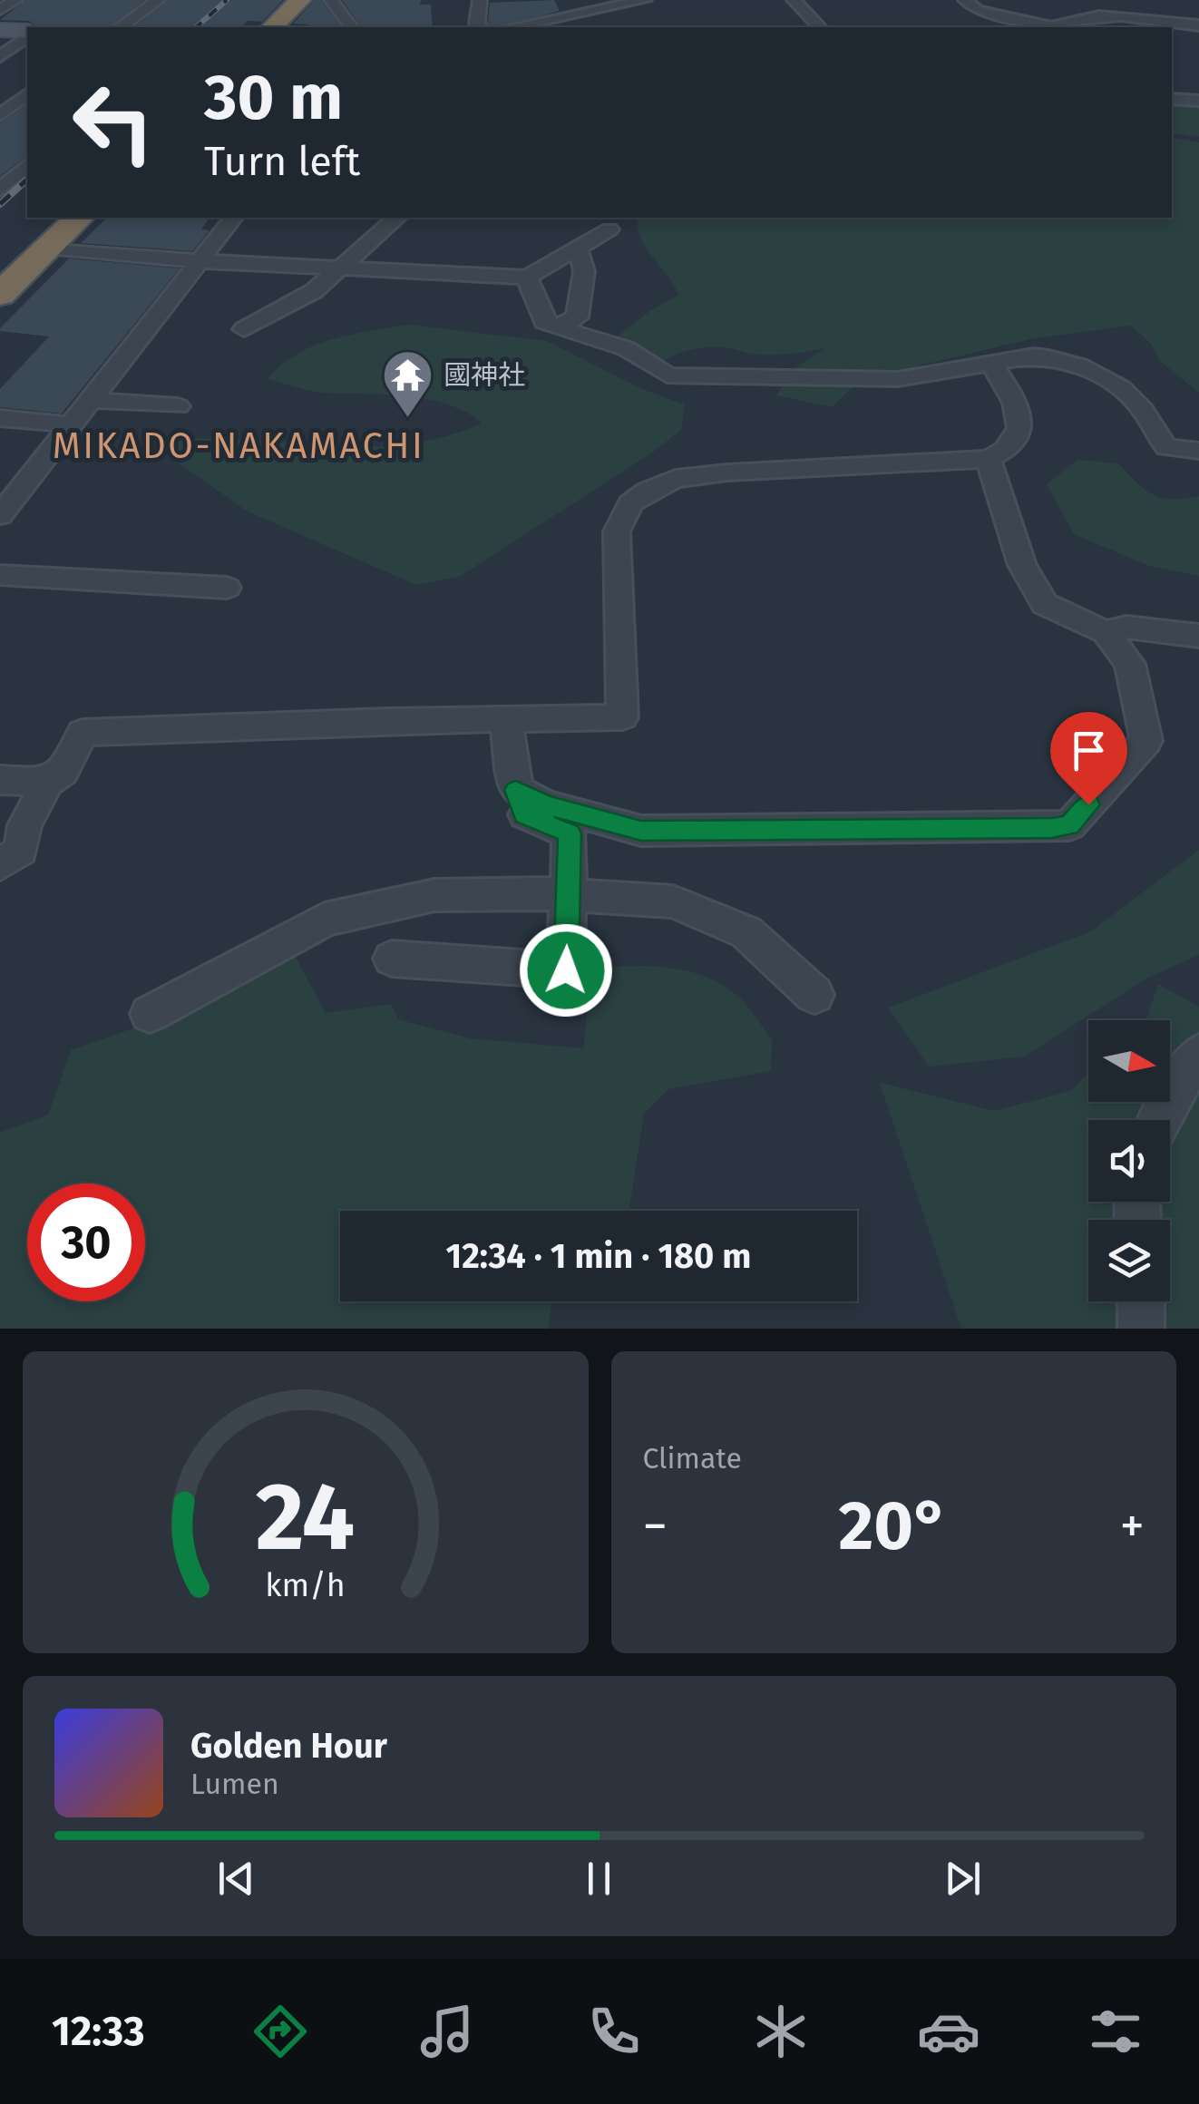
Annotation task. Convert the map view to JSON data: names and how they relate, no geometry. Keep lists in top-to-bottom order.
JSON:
{
  "districts": ["MIKADO-NAKAMACHI"],
  "places": {
    "temple": ["國神社"]
  },
  "north": "right",
  "page": {
    "turn": ["30 m", "Turn left"],
    "limit": "30",
    "trip": "12:34 · 1 min · 180 m",
    "tile": "Climate",
    "heat": ["−", "20°", "+"],
    "song": ["Golden Hour", "Lumen"],
    "tabs": "12:33",
    "gauge": ["24", "km/h"]
  }
}
